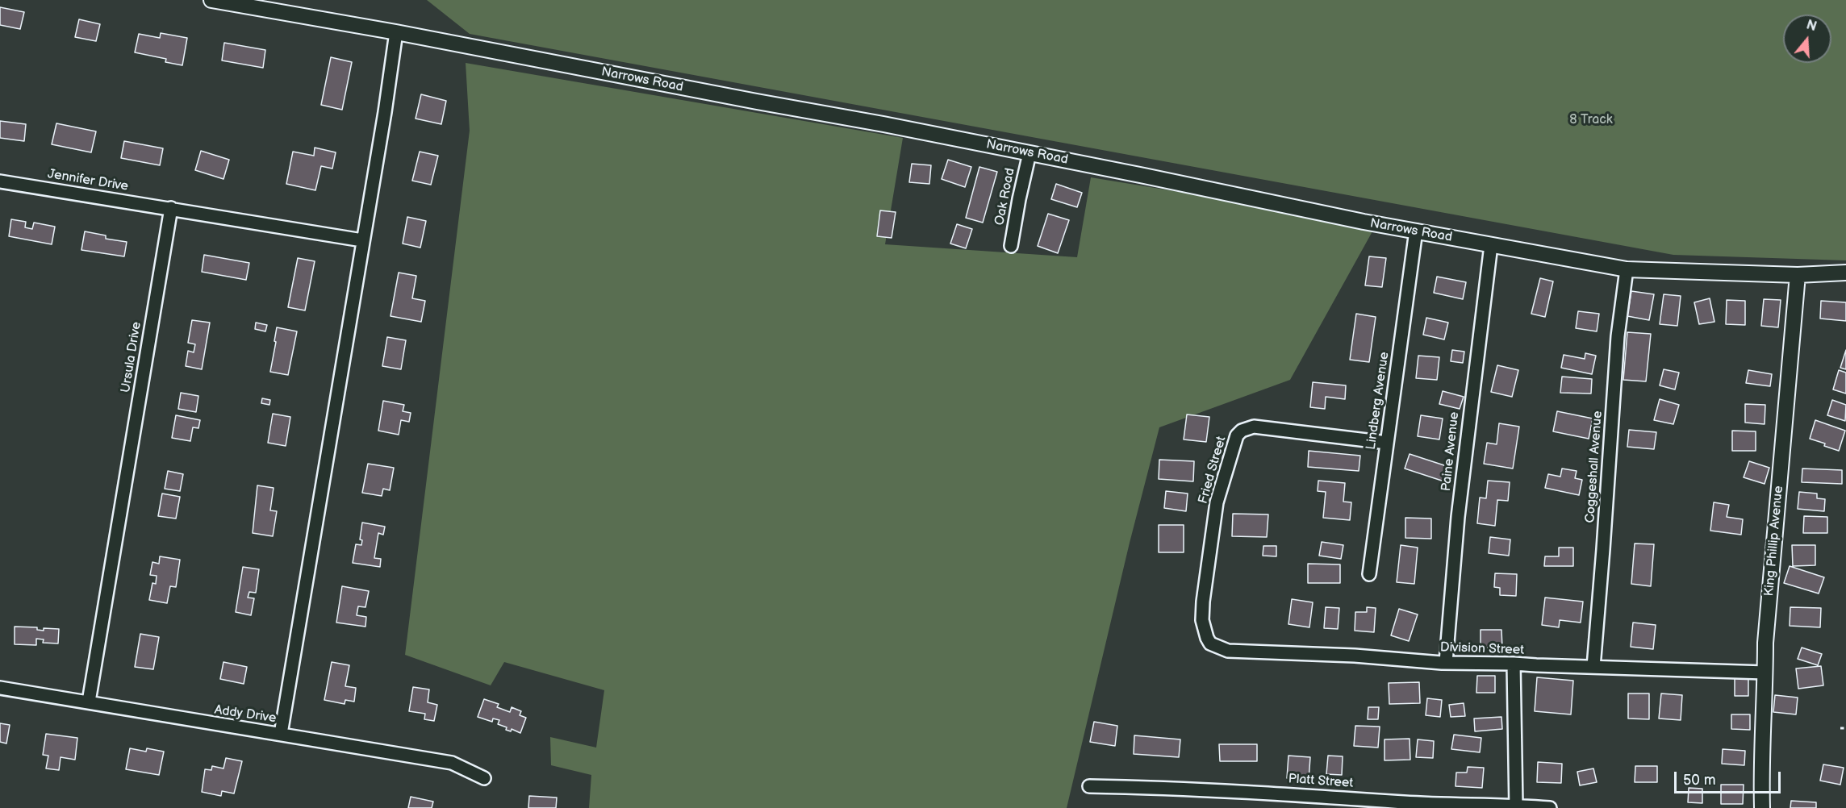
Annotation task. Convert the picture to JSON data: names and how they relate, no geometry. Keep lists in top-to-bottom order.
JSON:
{
  "streets": {
    "street": [
      "Narrows Road",
      "Jennifer Drive",
      "Oak Road",
      "Ursula Drive",
      "Lindberg Avenue",
      "Paine Avenue",
      "Coggeshall Avenue",
      "Fried Street",
      "King Phillip Avenue",
      "Division Street",
      "Addy Drive",
      "Platt Street"
    ]
  },
  "crossings": [
    ["Narrows Road", "Oak Road"],
    ["Narrows Road", "Lindberg Avenue"],
    ["Narrows Road", "Paine Avenue"],
    ["Narrows Road", "Coggeshall Avenue"],
    ["Narrows Road", "King Phillip Avenue"],
    ["Jennifer Drive", "Ursula Drive"],
    ["Ursula Drive", "Addy Drive"],
    ["Lindberg Avenue", "Fried Street"],
    ["Paine Avenue", "Division Street"],
    ["Coggeshall Avenue", "Division Street"],
    ["Fried Street", "Division Street"],
    ["King Phillip Avenue", "Division Street"]
  ],
  "parks": ["8 Track"],
  "scale_bar": "50 m",
  "north": "top"
}
